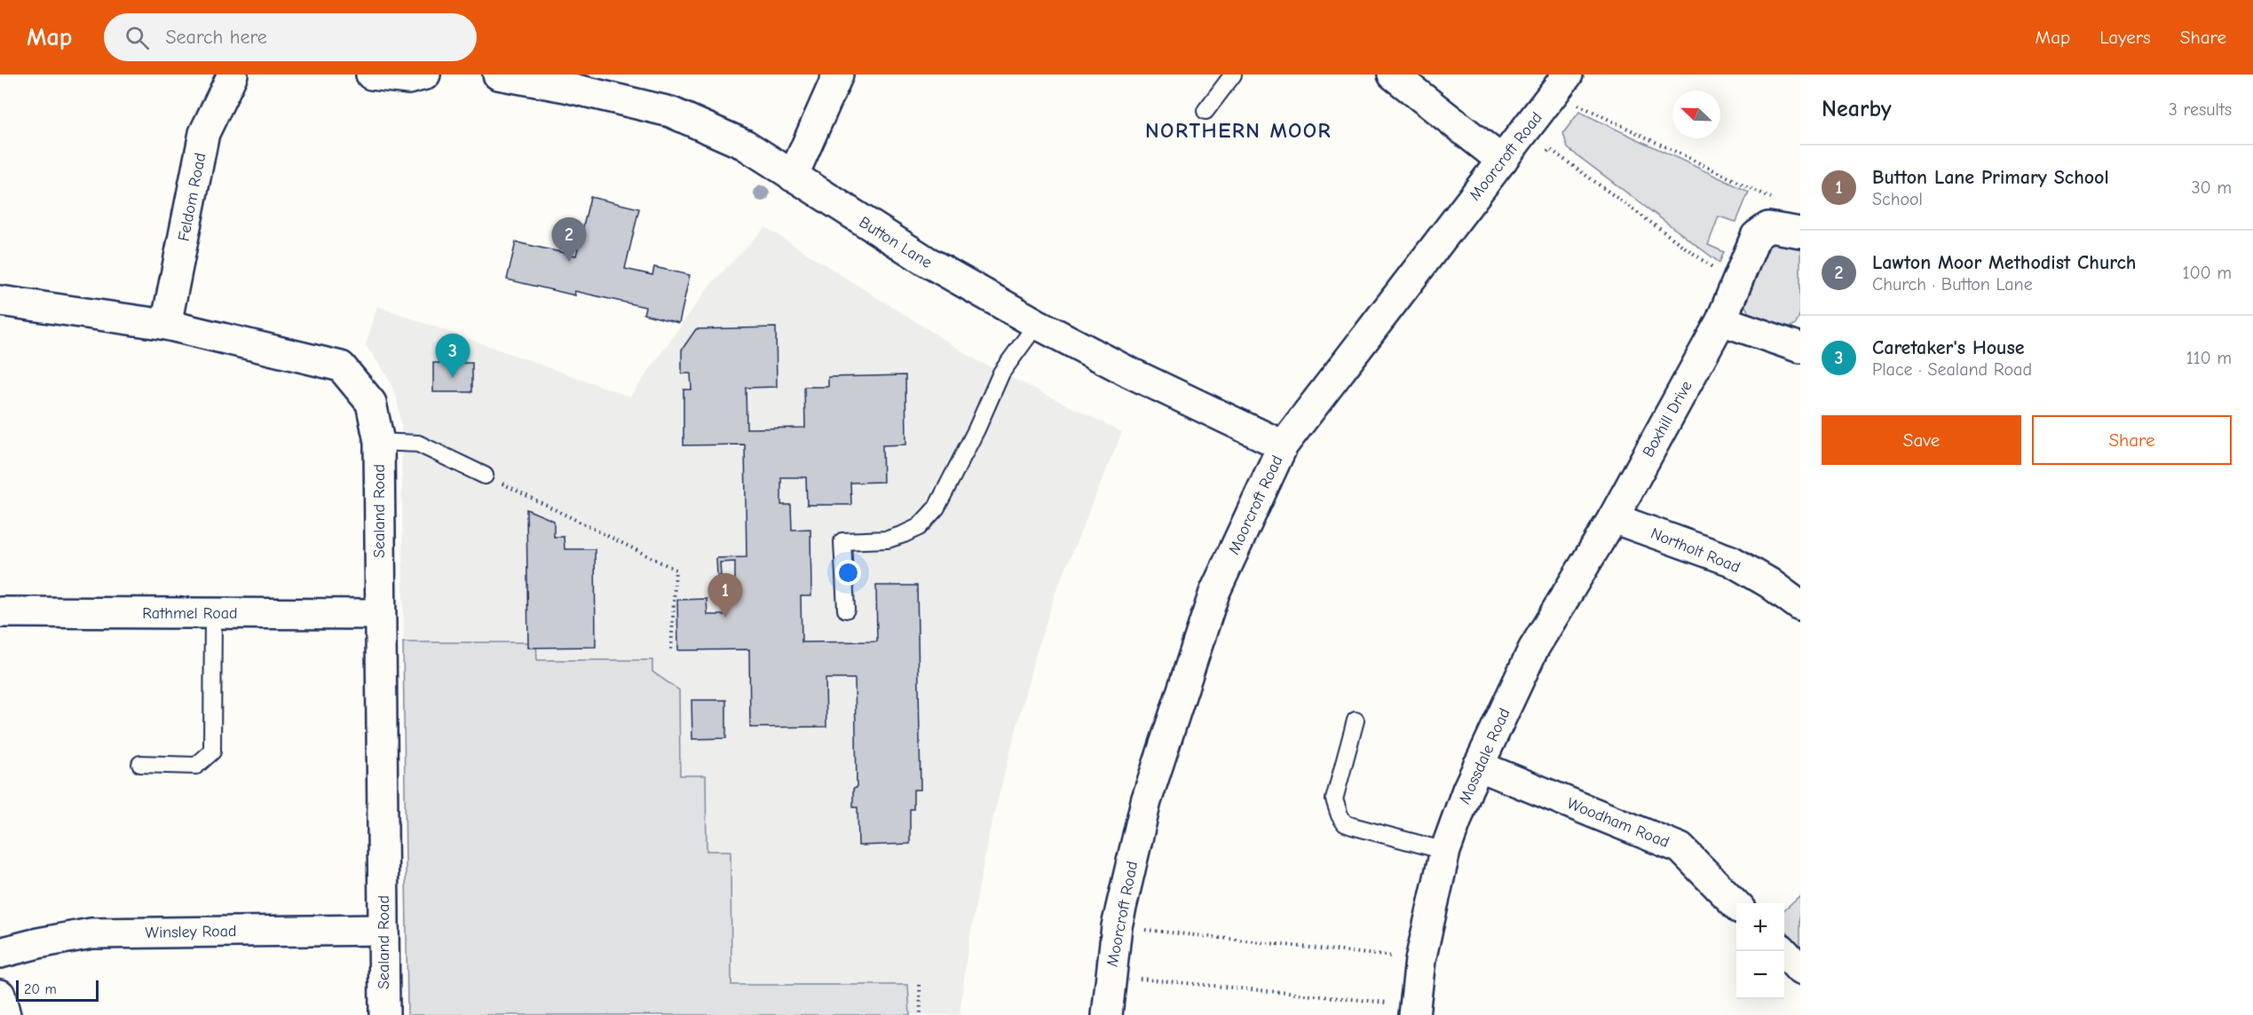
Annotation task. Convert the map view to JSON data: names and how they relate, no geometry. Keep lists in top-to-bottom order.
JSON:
{
  "streets": {
    "street": [
      "Moorcroft Road",
      "Feldom Road",
      "Button Lane",
      "Boxhill Drive",
      "Sealand Road",
      "Northolt Road",
      "Rathmel Road",
      "Mossdale Road",
      "Woodham Road",
      "Winsley Road"
    ]
  },
  "crossings": [
    ["Moorcroft Road", "Button Lane"],
    ["Feldom Road", "Sealand Road"],
    ["Boxhill Drive", "Northolt Road"],
    ["Boxhill Drive", "Mossdale Road"],
    ["Sealand Road", "Rathmel Road"],
    ["Sealand Road", "Winsley Road"],
    ["Northolt Road", "Mossdale Road"],
    ["Mossdale Road", "Woodham Road"]
  ],
  "districts": ["NORTHERN MOOR"],
  "scale_bar": "20 m",
  "north": "top left",
  "page": {
    "header": "Map",
    "search": "Search here",
    "nav": ["Map", "Layers", "Share"],
    "heading": ["Nearby", "3 results"],
    "list": [
      {
        "mark": "1",
        "name": "Button Lane Primary School",
        "note": "School",
        "value": "30 m"
      },
      {
        "mark": "2",
        "name": "Lawton Moor Methodist Church",
        "note": "Church · Button Lane",
        "value": "100 m"
      },
      {
        "mark": "3",
        "name": "Caretaker's House",
        "note": "Place · Sealand Road",
        "value": "110 m"
      }
    ],
    "pins": ["2", "3", "1"],
    "buttons": ["Save", "Share"],
    "map_buttons": ["+", "−"],
    "scale": "20 m"
  }
}
